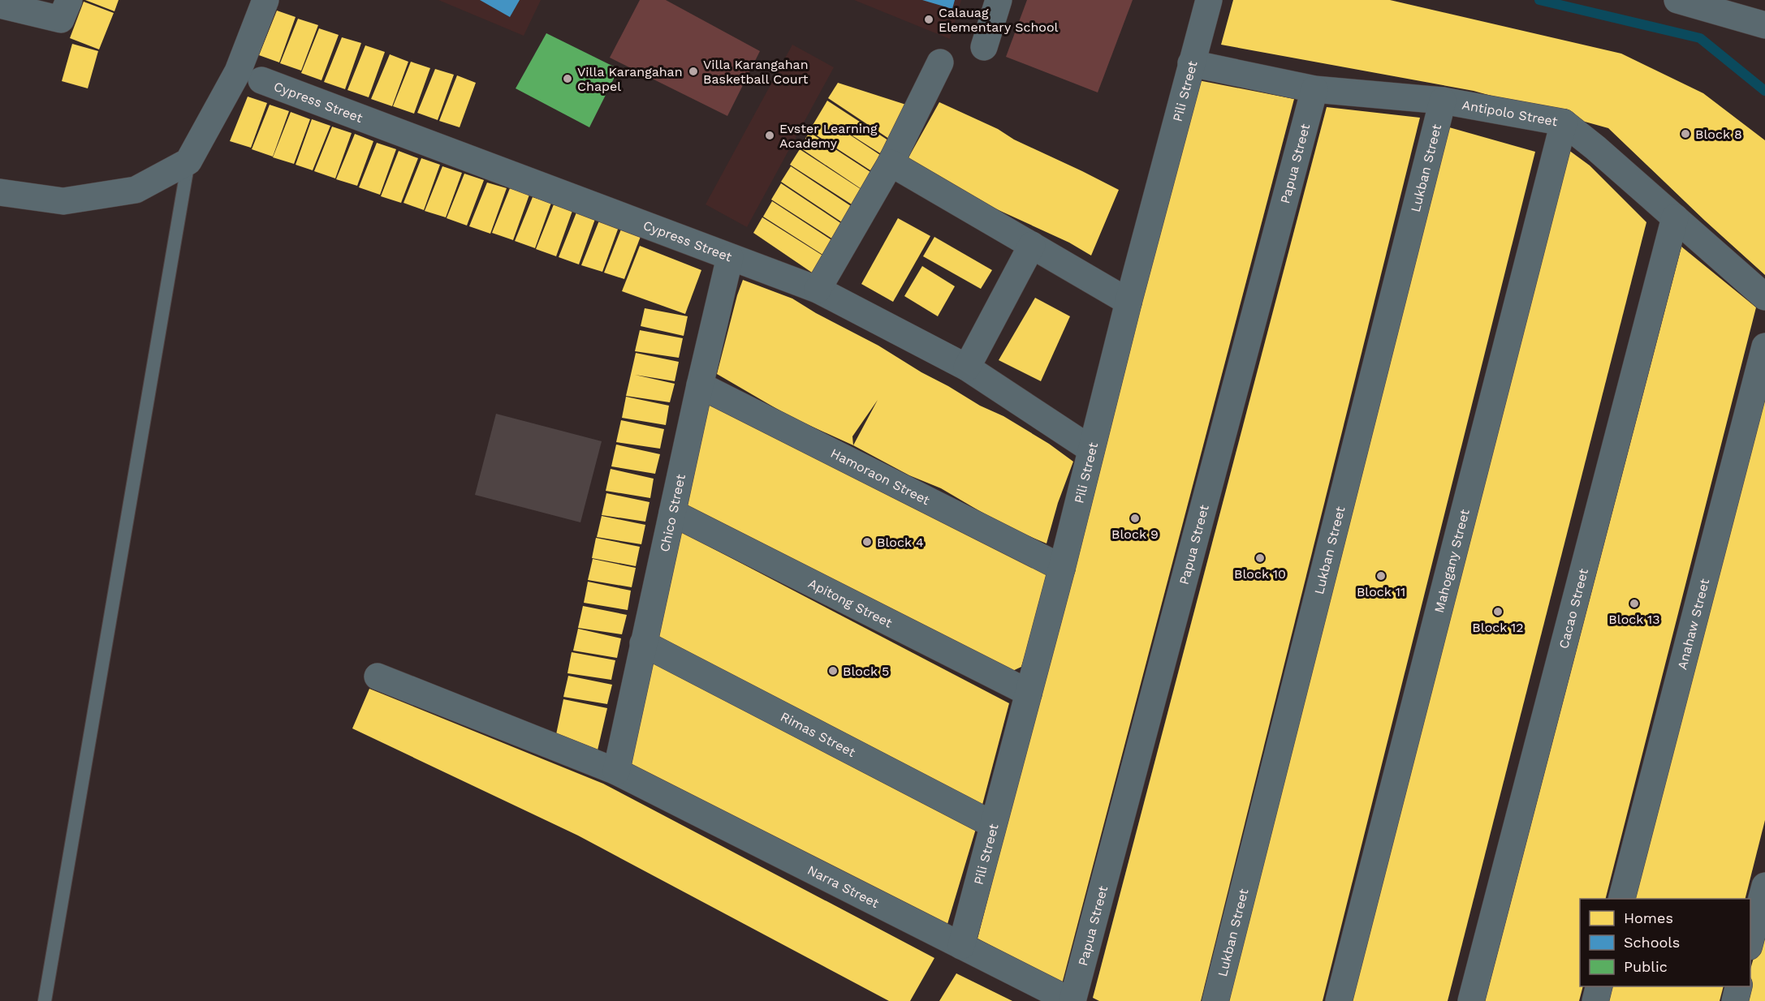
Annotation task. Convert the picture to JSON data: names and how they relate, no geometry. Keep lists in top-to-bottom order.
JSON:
{
  "streets": {
    "street": [
      "Pili Street",
      "Cypress Street",
      "Antipolo Street",
      "Papua Street",
      "Lukban Street",
      "Hamoraon Street",
      "Chico Street",
      "Mahogany Street",
      "Apitong Street",
      "Cacao Street",
      "Anahaw Street",
      "Rimas Street",
      "Narra Street"
    ]
  },
  "crossings": [
    ["Pili Street", "Cypress Street"],
    ["Pili Street", "Antipolo Street"],
    ["Pili Street", "Hamoraon Street"],
    ["Pili Street", "Apitong Street"],
    ["Pili Street", "Rimas Street"],
    ["Pili Street", "Narra Street"],
    ["Cypress Street", "Chico Street"],
    ["Antipolo Street", "Papua Street"],
    ["Antipolo Street", "Lukban Street"],
    ["Antipolo Street", "Mahogany Street"],
    ["Antipolo Street", "Cacao Street"],
    ["Papua Street", "Narra Street"],
    ["Hamoraon Street", "Chico Street"],
    ["Chico Street", "Apitong Street"],
    ["Chico Street", "Rimas Street"],
    ["Chico Street", "Narra Street"]
  ],
  "places": [
    "Calauag Elementary School",
    "Villa Karangahan Basketball Court",
    "Villa Karangahan Chapel",
    "Block 8",
    "Evster Learning Academy",
    "Block 9",
    "Block 4",
    "Block 10",
    "Block 11",
    "Block 13",
    "Block 12",
    "Block 5"
  ],
  "legend": ["Homes", "Schools", "Public"]
}
